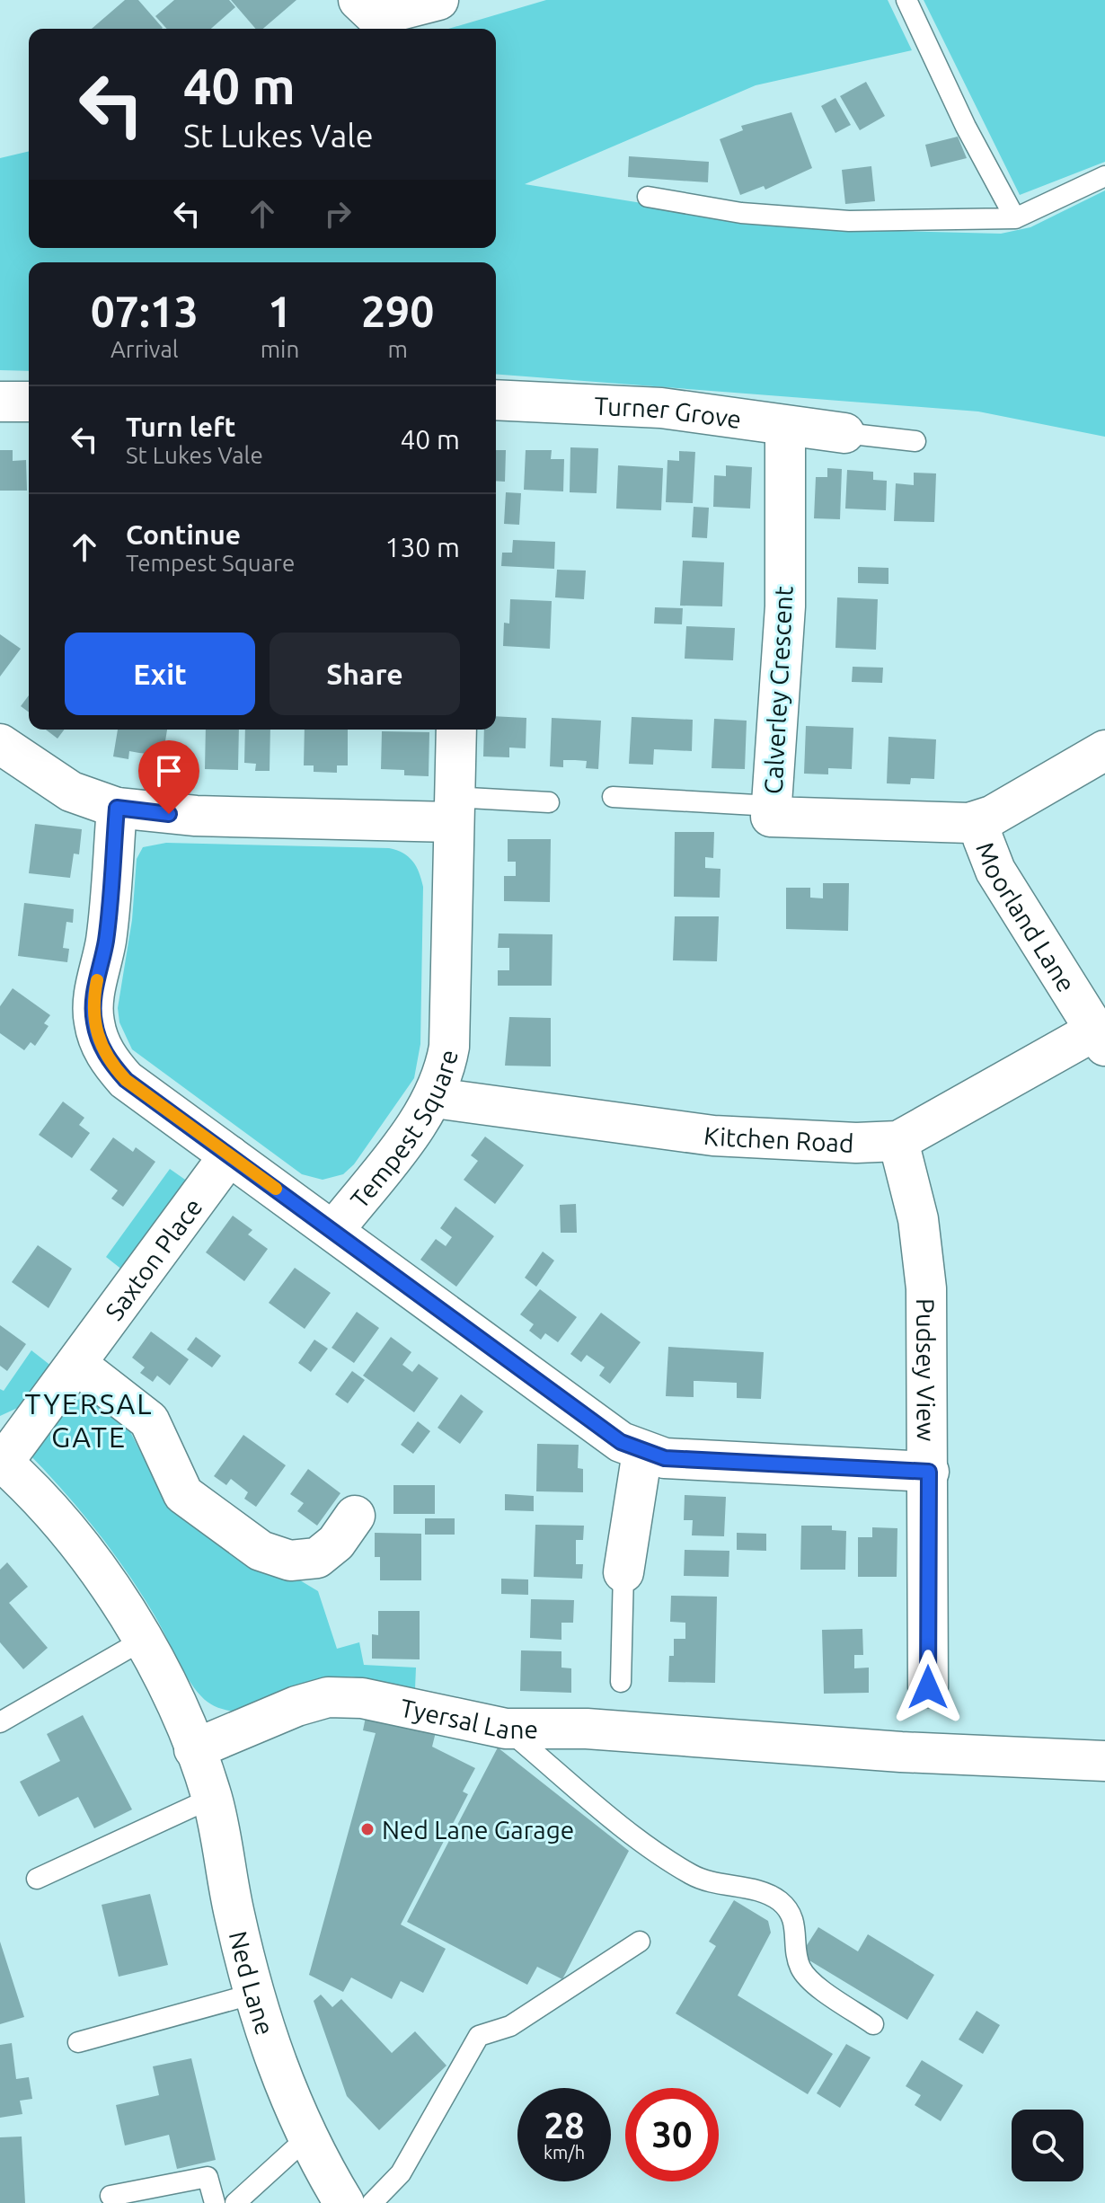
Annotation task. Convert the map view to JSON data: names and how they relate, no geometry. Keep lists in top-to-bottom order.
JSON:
{
  "streets": {
    "street": [
      "Turner Grove",
      "Calverley Crescent",
      "Moorland Lane",
      "Tempest Square",
      "Kitchen Road",
      "Saxton Place",
      "Pudsey View",
      "Tyersal Lane",
      "Ned Lane"
    ]
  },
  "crossings": [
    ["Turner Grove", "Calverley Crescent"],
    ["Calverley Crescent", "Moorland Lane"],
    ["Moorland Lane", "Kitchen Road"],
    ["Tempest Square", "Kitchen Road"],
    ["Tempest Square", "Saxton Place"],
    ["Kitchen Road", "Pudsey View"],
    ["Tyersal Lane", "Ned Lane"]
  ],
  "districts": ["TYERSAL GATE"],
  "places": ["Ned Lane Garage"],
  "page": {
    "turn": ["40 m", "St Lukes Vale"],
    "eta": [
      "07:13",
      "Arrival",
      "1",
      "min",
      "290",
      "m"
    ],
    "list": [
      {
        "name": "Turn left",
        "note": "St Lukes Vale",
        "value": "40 m"
      },
      {
        "name": "Continue",
        "note": "Tempest Square",
        "value": "130 m"
      }
    ],
    "buttons": ["Exit", "Share"],
    "speed": "28 km/h",
    "limit": "30"
  }
}
